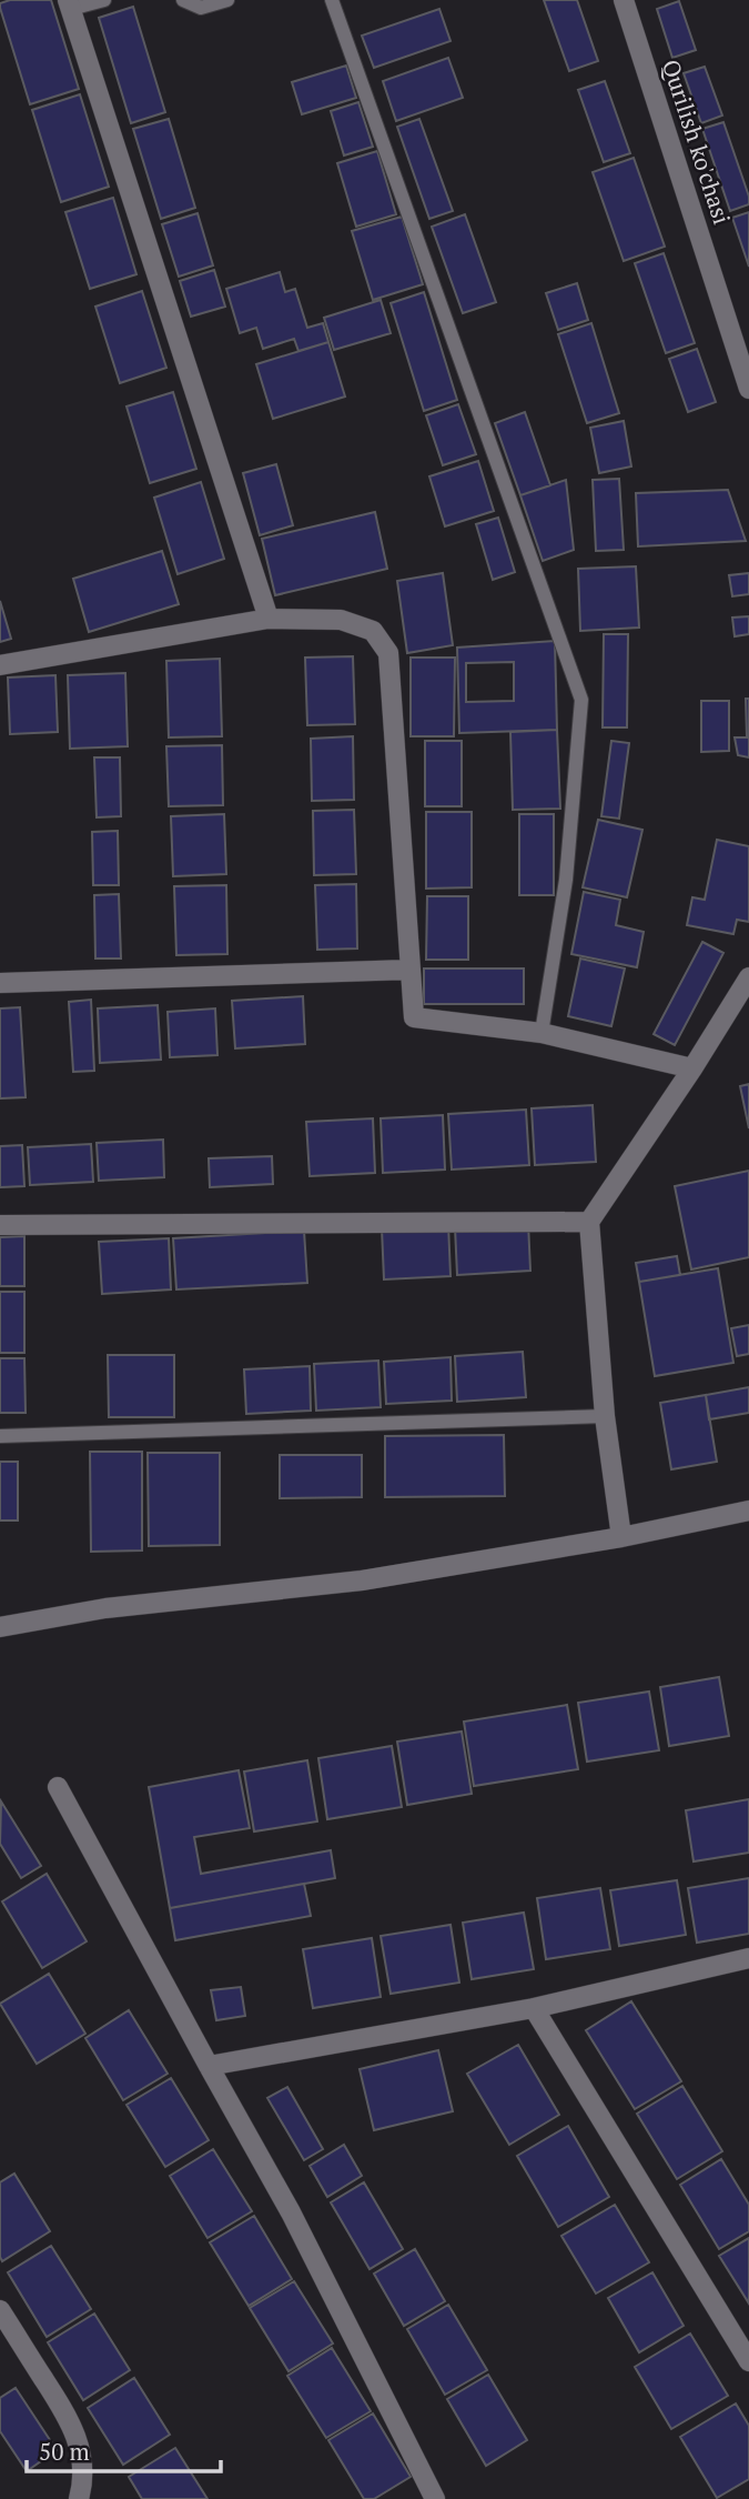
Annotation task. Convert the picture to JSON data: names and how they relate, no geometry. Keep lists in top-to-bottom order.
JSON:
{
  "streets": {
    "street": ["Qurilish ko'chasi"]
  },
  "scale_bar": "50 m"
}
